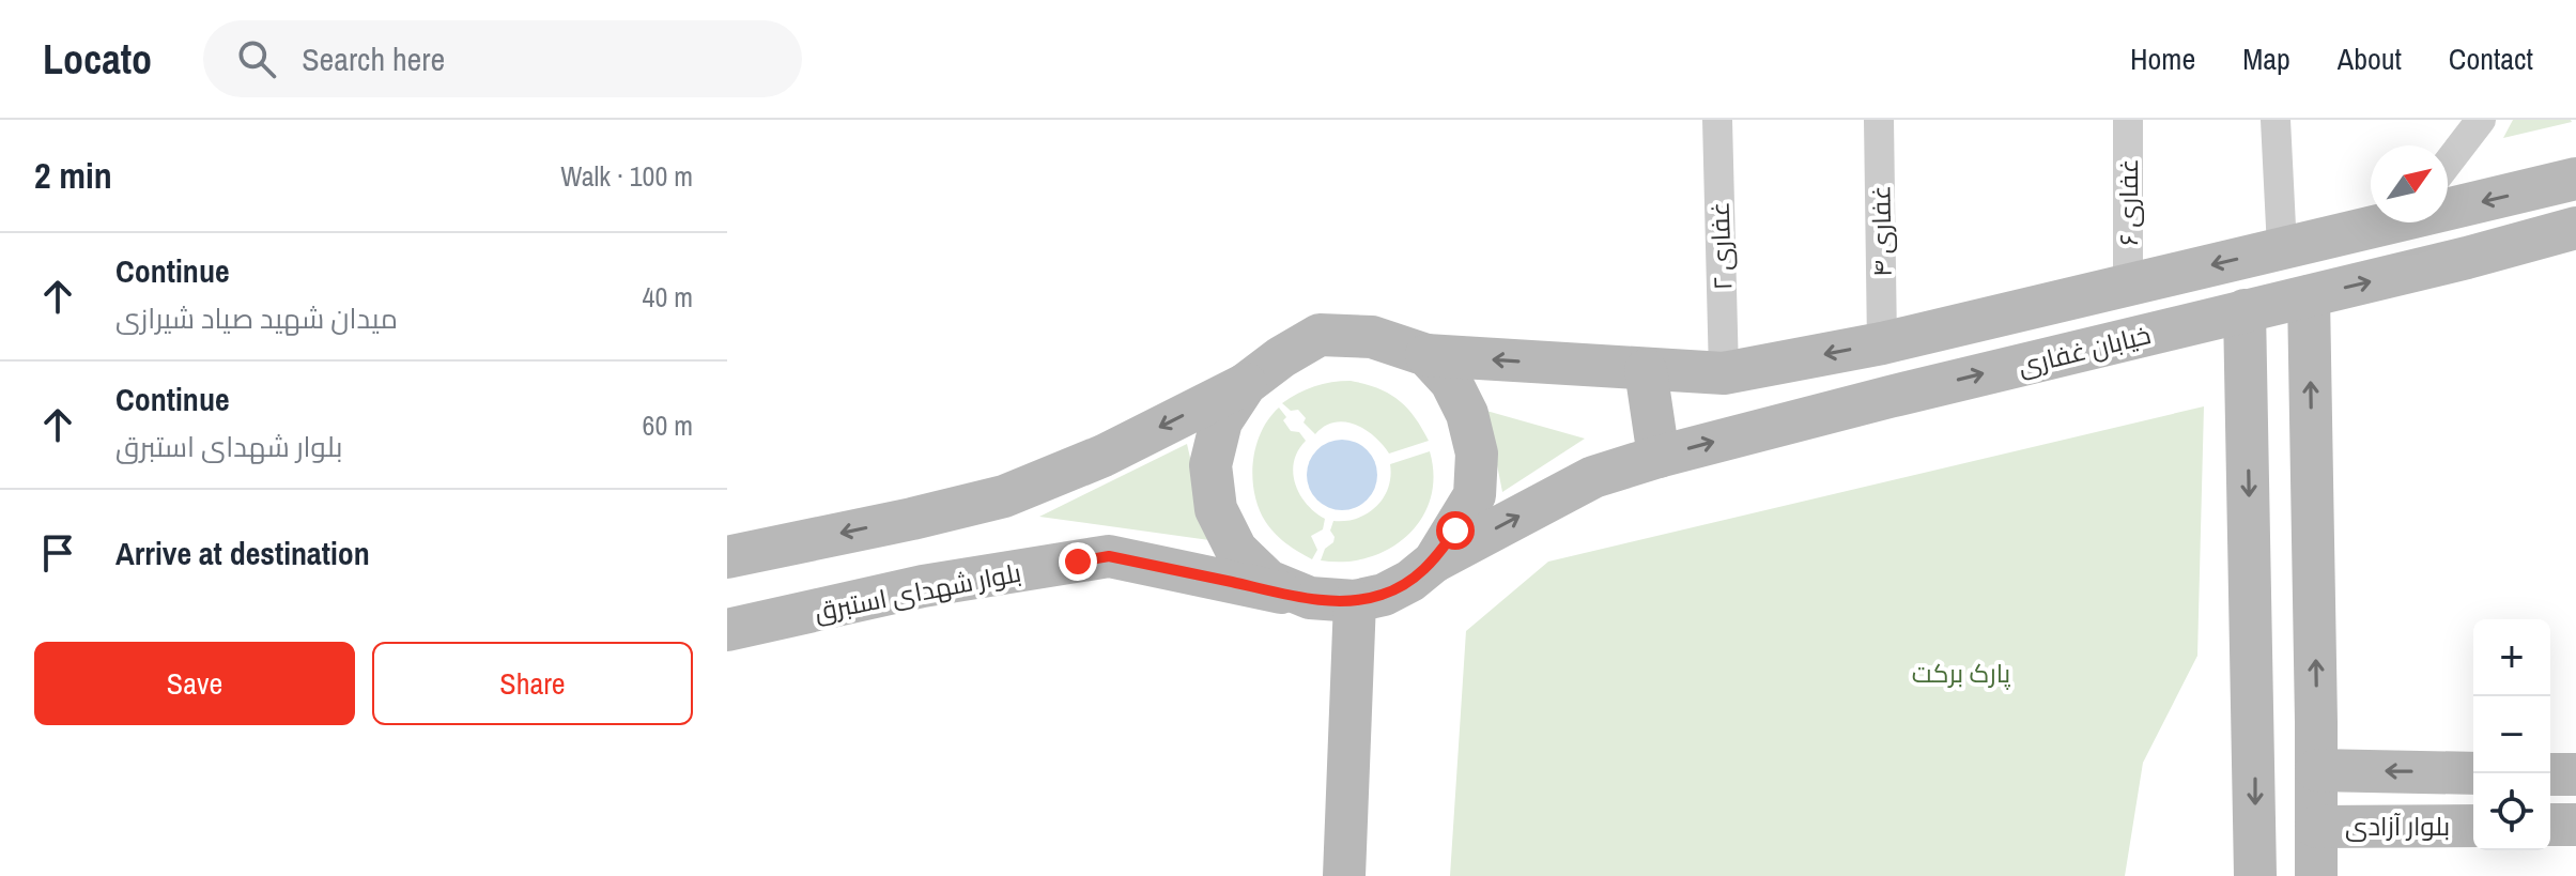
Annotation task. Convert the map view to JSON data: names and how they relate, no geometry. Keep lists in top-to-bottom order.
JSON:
{
  "streets": {
    "street": [
      "غفاری ۶",
      "غفاری ۴",
      "غفاری ۲",
      "خیابان غفاری",
      "بلوار شهدای استبرق",
      "بلوار آزادی"
    ]
  },
  "crossings": [
    ["غفاری ۶", "خیابان غفاری"],
    ["غفاری ۴", "خیابان غفاری"],
    ["غفاری ۲", "خیابان غفاری"],
    ["خیابان غفاری", "بلوار شهدای استبرق"]
  ],
  "parks": ["پارک برکت"],
  "north": "top right",
  "page": {
    "header": "Locato",
    "search": "Search here",
    "nav": [
      "Home",
      "Map",
      "About",
      "Contact"
    ],
    "heading": ["2 min", "Walk · 100 m"],
    "list": [
      ["Continue", "میدان شهید صیاد شیرازی", "40 m"],
      ["Continue", "بلوار شهدای استبرق", "60 m"],
      "Arrive at destination"
    ],
    "buttons": ["Save", "Share"],
    "map_buttons": ["+", "−"]
  }
}
